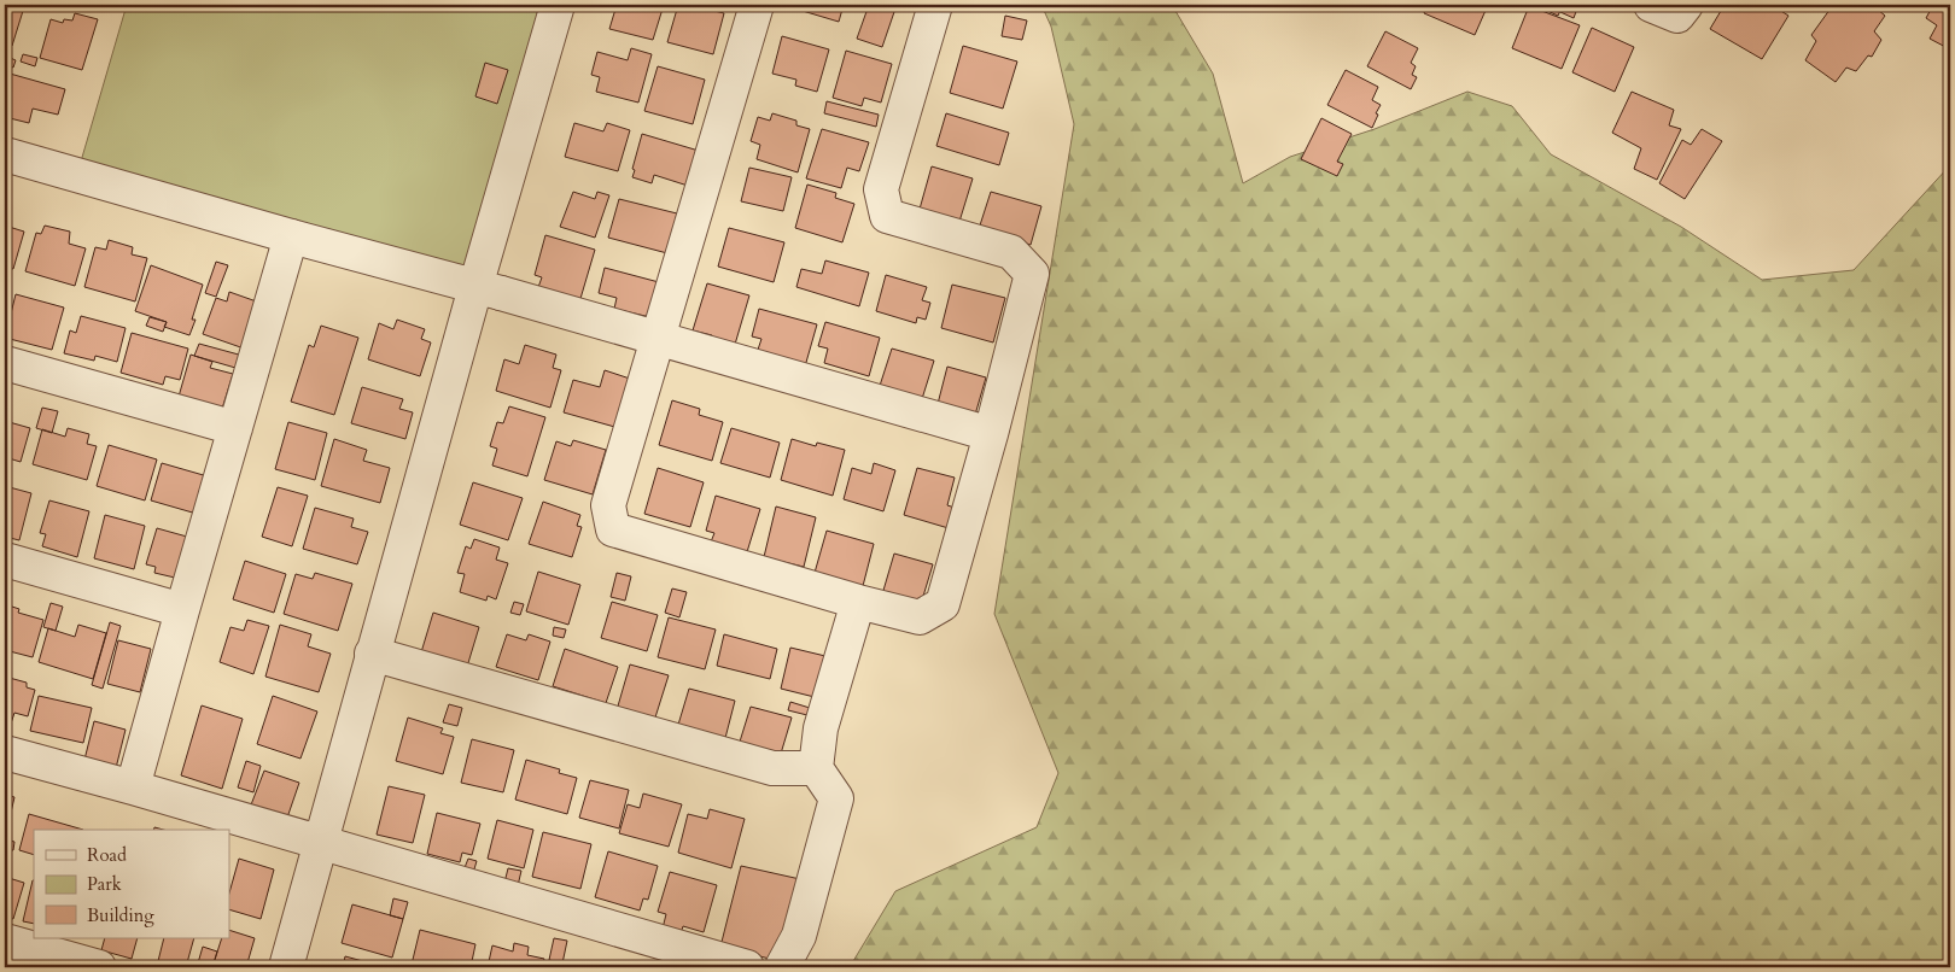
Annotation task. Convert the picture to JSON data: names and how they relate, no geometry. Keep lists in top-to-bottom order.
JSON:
{
  "legend": ["Road", "Park", "Building"]
}
